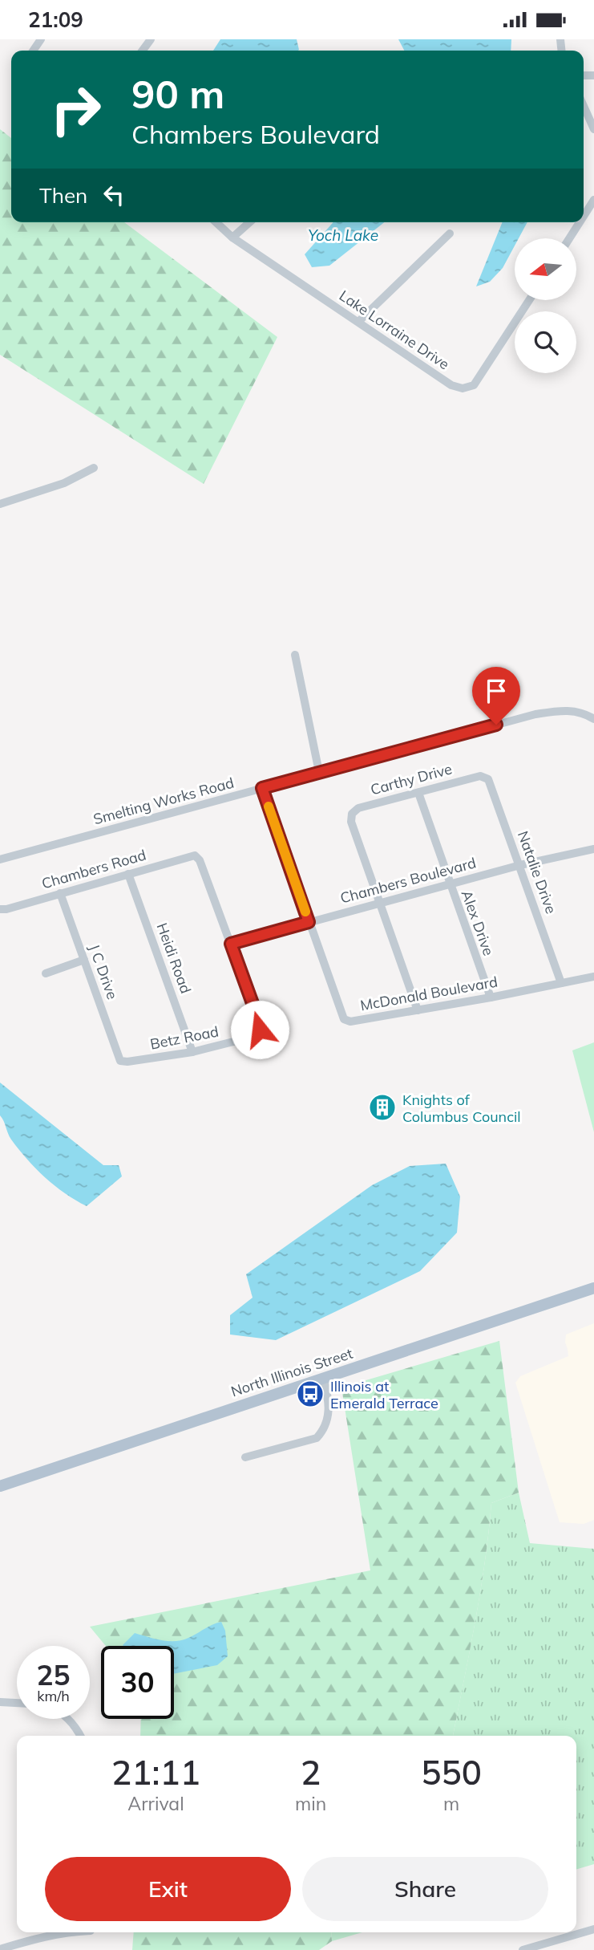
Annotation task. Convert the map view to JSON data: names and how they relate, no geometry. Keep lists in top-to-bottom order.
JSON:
{
  "streets": {
    "main road": ["North Illinois Street"],
    "street": [
      "Lake Lorraine Drive",
      "Carthy Drive",
      "Smelting Works Road",
      "Chambers Road",
      "Natalie Drive",
      "Chambers Boulevard",
      "Alex Drive",
      "Heidi Road",
      "J C Drive",
      "McDonald Boulevard",
      "Betz Road"
    ]
  },
  "crossings": [
    ["Carthy Drive", "Natalie Drive"],
    ["Carthy Drive", "Chambers Boulevard"],
    ["Carthy Drive", "Alex Drive"],
    ["Smelting Works Road", "McDonald Boulevard"],
    ["Chambers Road", "Chambers Boulevard"],
    ["Chambers Road", "Heidi Road"],
    ["Chambers Road", "J C Drive"],
    ["Chambers Road", "Betz Road"],
    ["Natalie Drive", "Chambers Boulevard"],
    ["Natalie Drive", "McDonald Boulevard"],
    ["Chambers Boulevard", "Alex Drive"],
    ["Chambers Boulevard", "McDonald Boulevard"],
    ["Chambers Boulevard", "Betz Road"],
    ["Alex Drive", "McDonald Boulevard"],
    ["Heidi Road", "Betz Road"],
    ["J C Drive", "Betz Road"]
  ],
  "water": ["Yoch Lake"],
  "places": {
    "building": ["Knights of Columbus Council"],
    "bus stop": ["Illinois at Emerald Terrace"]
  },
  "north": "left",
  "page": {
    "status": "21:09",
    "turn": ["90 m", "Chambers Boulevard"],
    "then": "Then",
    "speed": "25 km/h",
    "limit": "30",
    "eta": [
      "21:11",
      "Arrival",
      "2",
      "min",
      "550",
      "m"
    ],
    "buttons": ["Exit", "Share"]
  }
}
